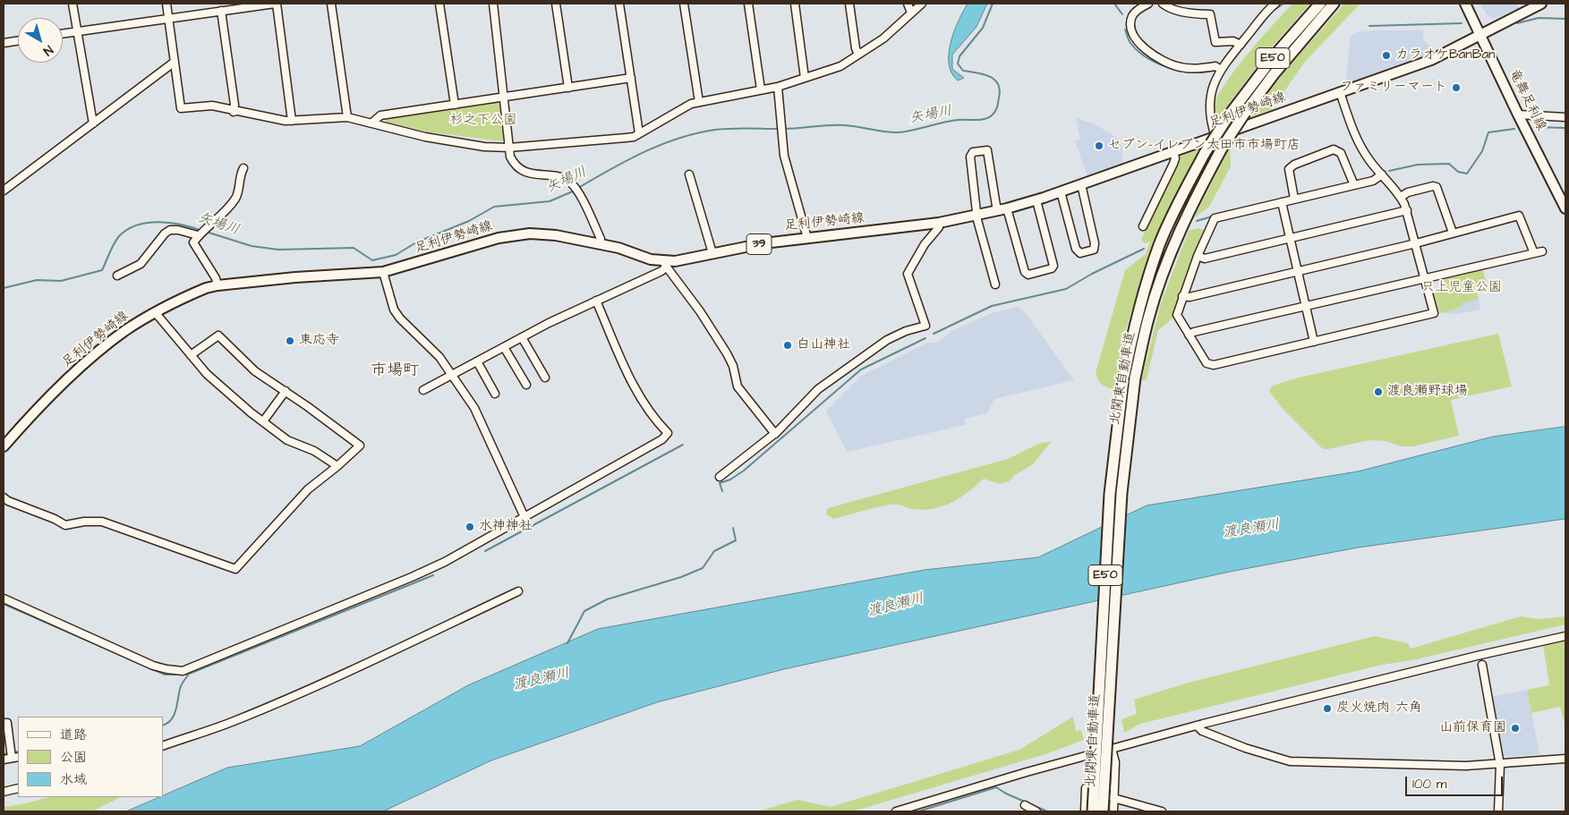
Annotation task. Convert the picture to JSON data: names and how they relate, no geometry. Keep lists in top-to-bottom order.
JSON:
{
  "streets": {
    "highway": ["E50", "北関東自動車道"],
    "main road": ["竜舞足利線", "足利伊勢崎線", "39"]
  },
  "crossings": [
    ["竜舞足利線", "足利伊勢崎線"]
  ],
  "districts": ["市場町"],
  "water": ["矢場川", "渡良瀬川"],
  "parks": ["杉之下公園", "只上児童公園"],
  "places": [
    "カラオケBanBan",
    "ファミリーマート",
    "セブン−イレブン太田市市場町店",
    "東応寺",
    "白山神社",
    "渡良瀬野球場",
    "水神神社",
    "炭火焼肉 六角",
    "山前保育園"
  ],
  "legend": ["道路", "公園", "水域"],
  "scale_bar": "100 m",
  "north": "bottom right"
}
